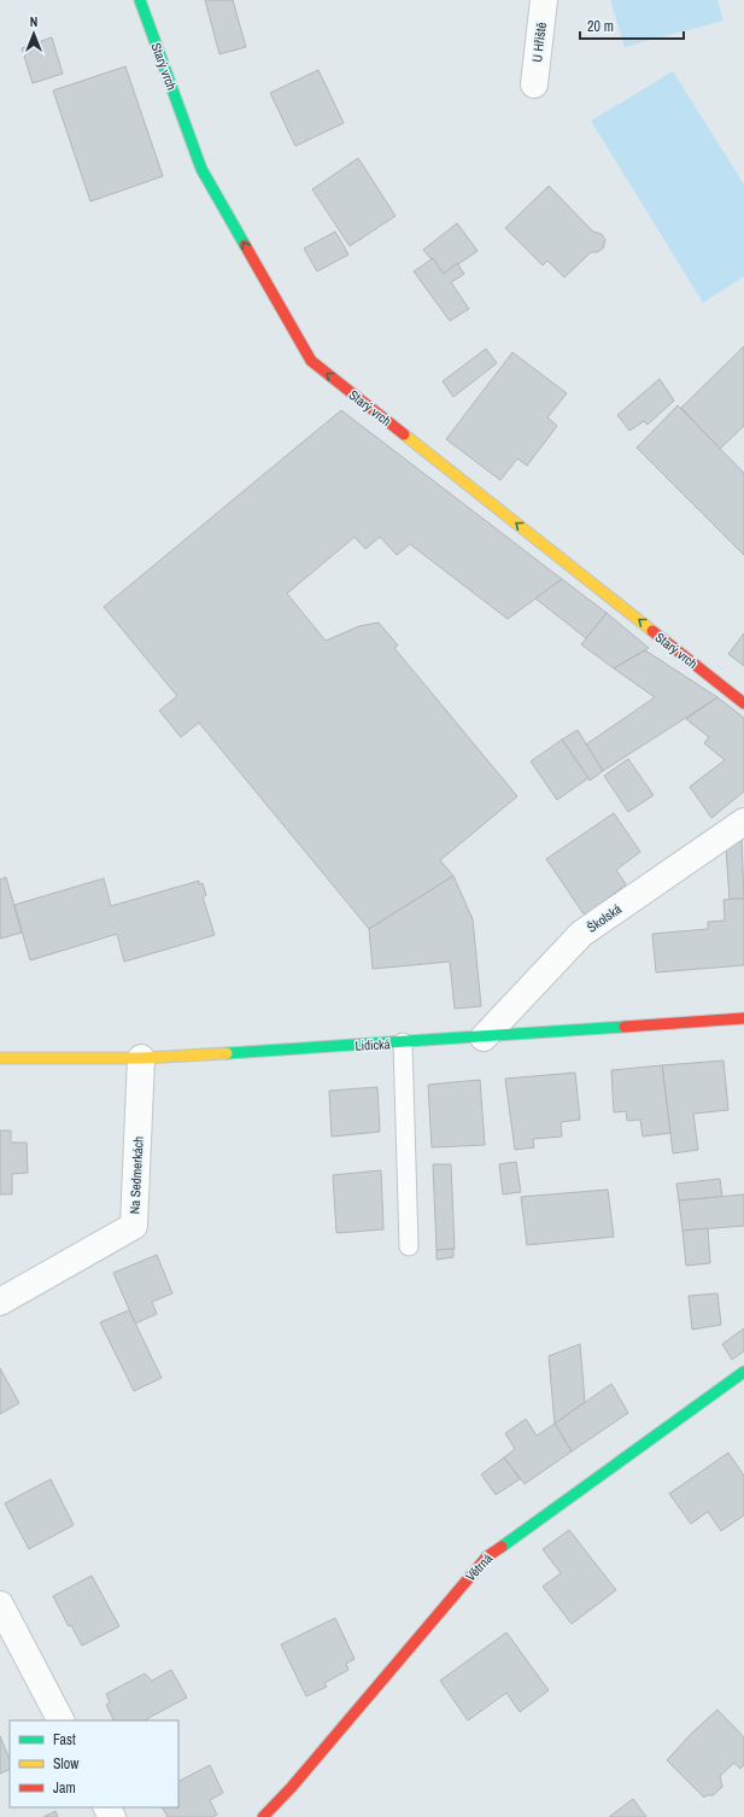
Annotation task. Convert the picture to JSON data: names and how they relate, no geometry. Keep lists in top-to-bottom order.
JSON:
{
  "streets": {
    "street": [
      "U Hřiště",
      "Starý vrch",
      "Školská",
      "Lidická",
      "Na Sedmerkách",
      "Větrná"
    ]
  },
  "crossings": [
    ["Školská", "Lidická"],
    ["Lidická", "Na Sedmerkách"]
  ],
  "one_way": ["Starý vrch"],
  "legend": ["Fast", "Slow", "Jam"],
  "scale_bar": "20 m",
  "north": "top"
}
